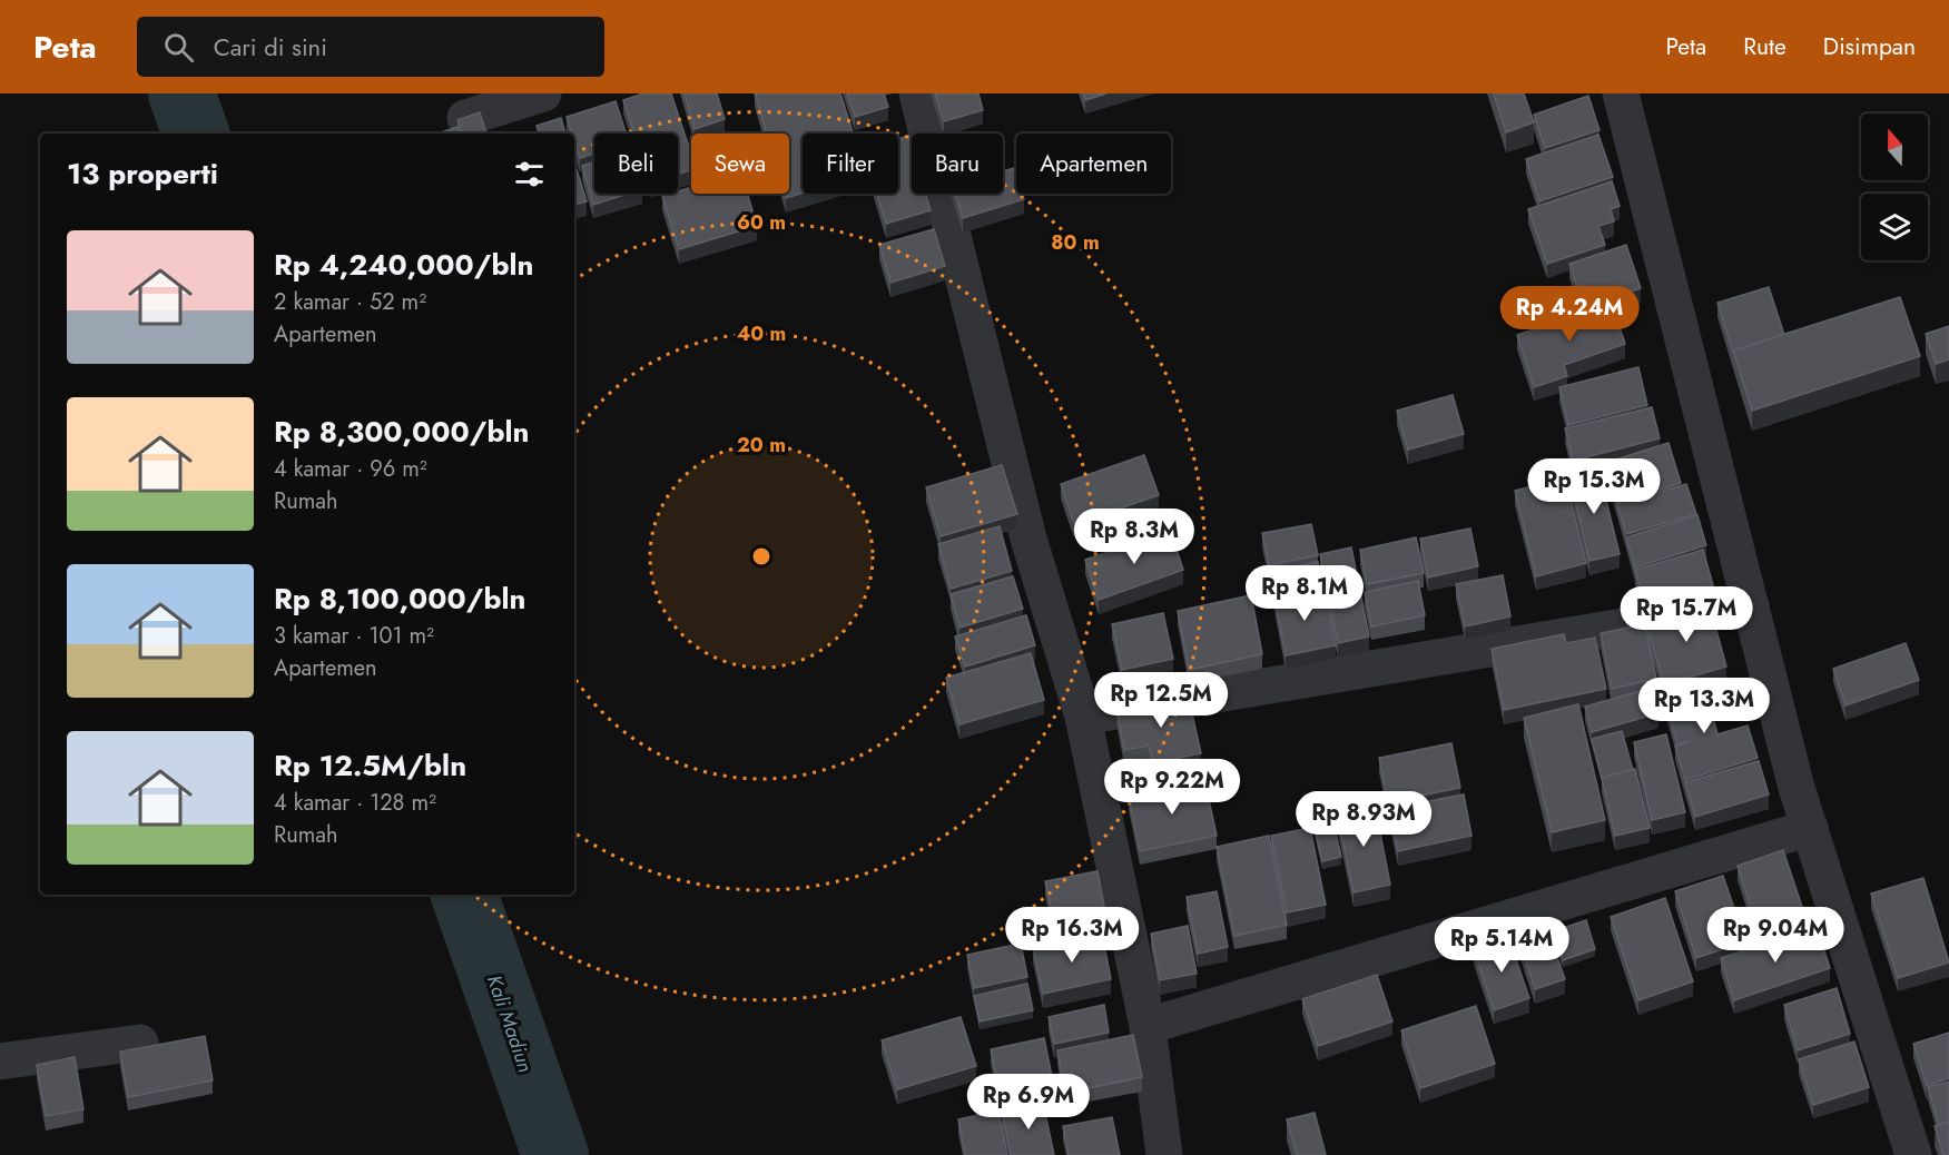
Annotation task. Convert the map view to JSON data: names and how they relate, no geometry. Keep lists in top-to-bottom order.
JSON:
{
  "water": ["Kali Madiun"],
  "north": "top",
  "page": {
    "header": "Peta",
    "search": "Cari di sini",
    "nav": ["Peta", "Rute", "Disimpan"],
    "chip": [
      "Beli",
      "Sewa",
      "Filter",
      "Baru",
      "Apartemen"
    ],
    "heading": "13 properti",
    "list": [
      {
        "name": "Rp 4,240,000/bln",
        "note": "2 kamar · 52 m² · Apartemen"
      },
      {
        "name": "Rp 8,300,000/bln",
        "note": "4 kamar · 96 m² · Rumah"
      },
      {
        "name": "Rp 8,100,000/bln",
        "note": "3 kamar · 101 m² · Apartemen"
      },
      {
        "name": "Rp 12.5M/bln",
        "note": "4 kamar · 128 m² · Rumah"
      }
    ],
    "price": [
      "Rp 4.24M",
      "Rp 15.3M",
      "Rp 8.3M",
      "Rp 8.1M",
      "Rp 15.7M",
      "Rp 12.5M",
      "Rp 13.3M",
      "Rp 9.22M",
      "Rp 8.93M",
      "Rp 16.3M",
      "Rp 9.04M",
      "Rp 5.14M",
      "Rp 6.9M"
    ]
  },
  "rings": [
    "60 m",
    "80 m",
    "40 m",
    "20 m"
  ]
}
